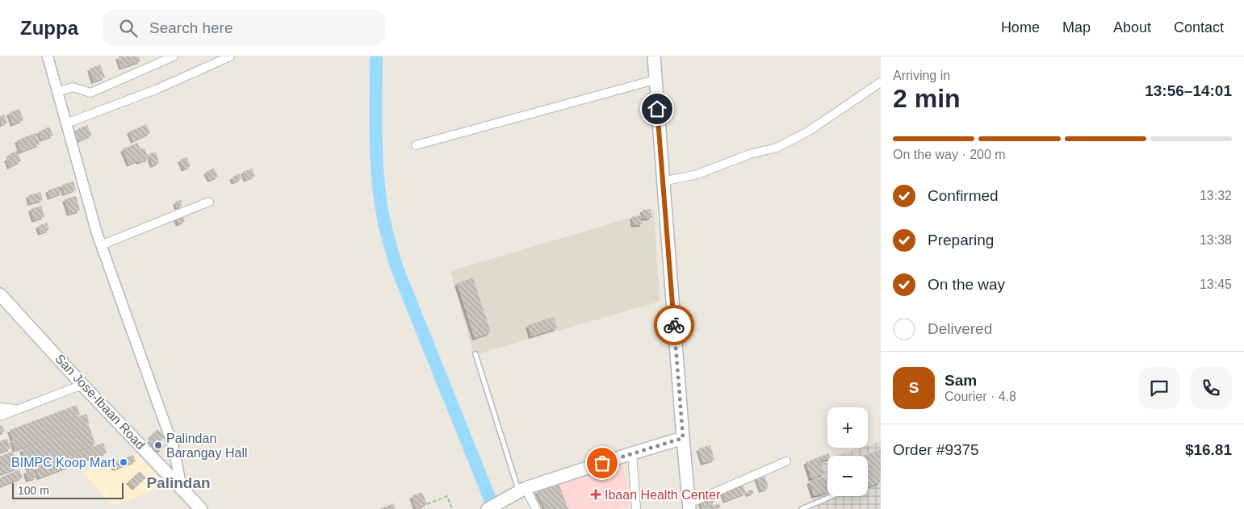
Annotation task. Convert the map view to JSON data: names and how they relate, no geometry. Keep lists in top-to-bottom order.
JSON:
{
  "streets": {
    "main road": ["San Jose-Ibaan Road"]
  },
  "districts": ["Palindan"],
  "places": {
    "other": ["Palindan Barangay Hall", "BIMPC Koop Mart"],
    "health": ["Ibaan Health Center"]
  },
  "scale_bar": "100 m",
  "page": {
    "header": "Zuppa",
    "search": "Search here",
    "nav": [
      "Home",
      "Map",
      "About",
      "Contact"
    ],
    "heading": ["2 min", "Arriving in", "13:56–14:01"],
    "panel": [
      "Sam",
      "Courier · 4.8",
      "Order #9375",
      "$16.81"
    ],
    "bar": "On the way · 200 m",
    "list": [
      ["Confirmed", "13:32"],
      ["Preparing", "13:38"],
      ["On the way", "13:45"],
      "Delivered"
    ],
    "round": "S",
    "map_buttons": ["+", "−"],
    "scale": "100 m"
  }
}
